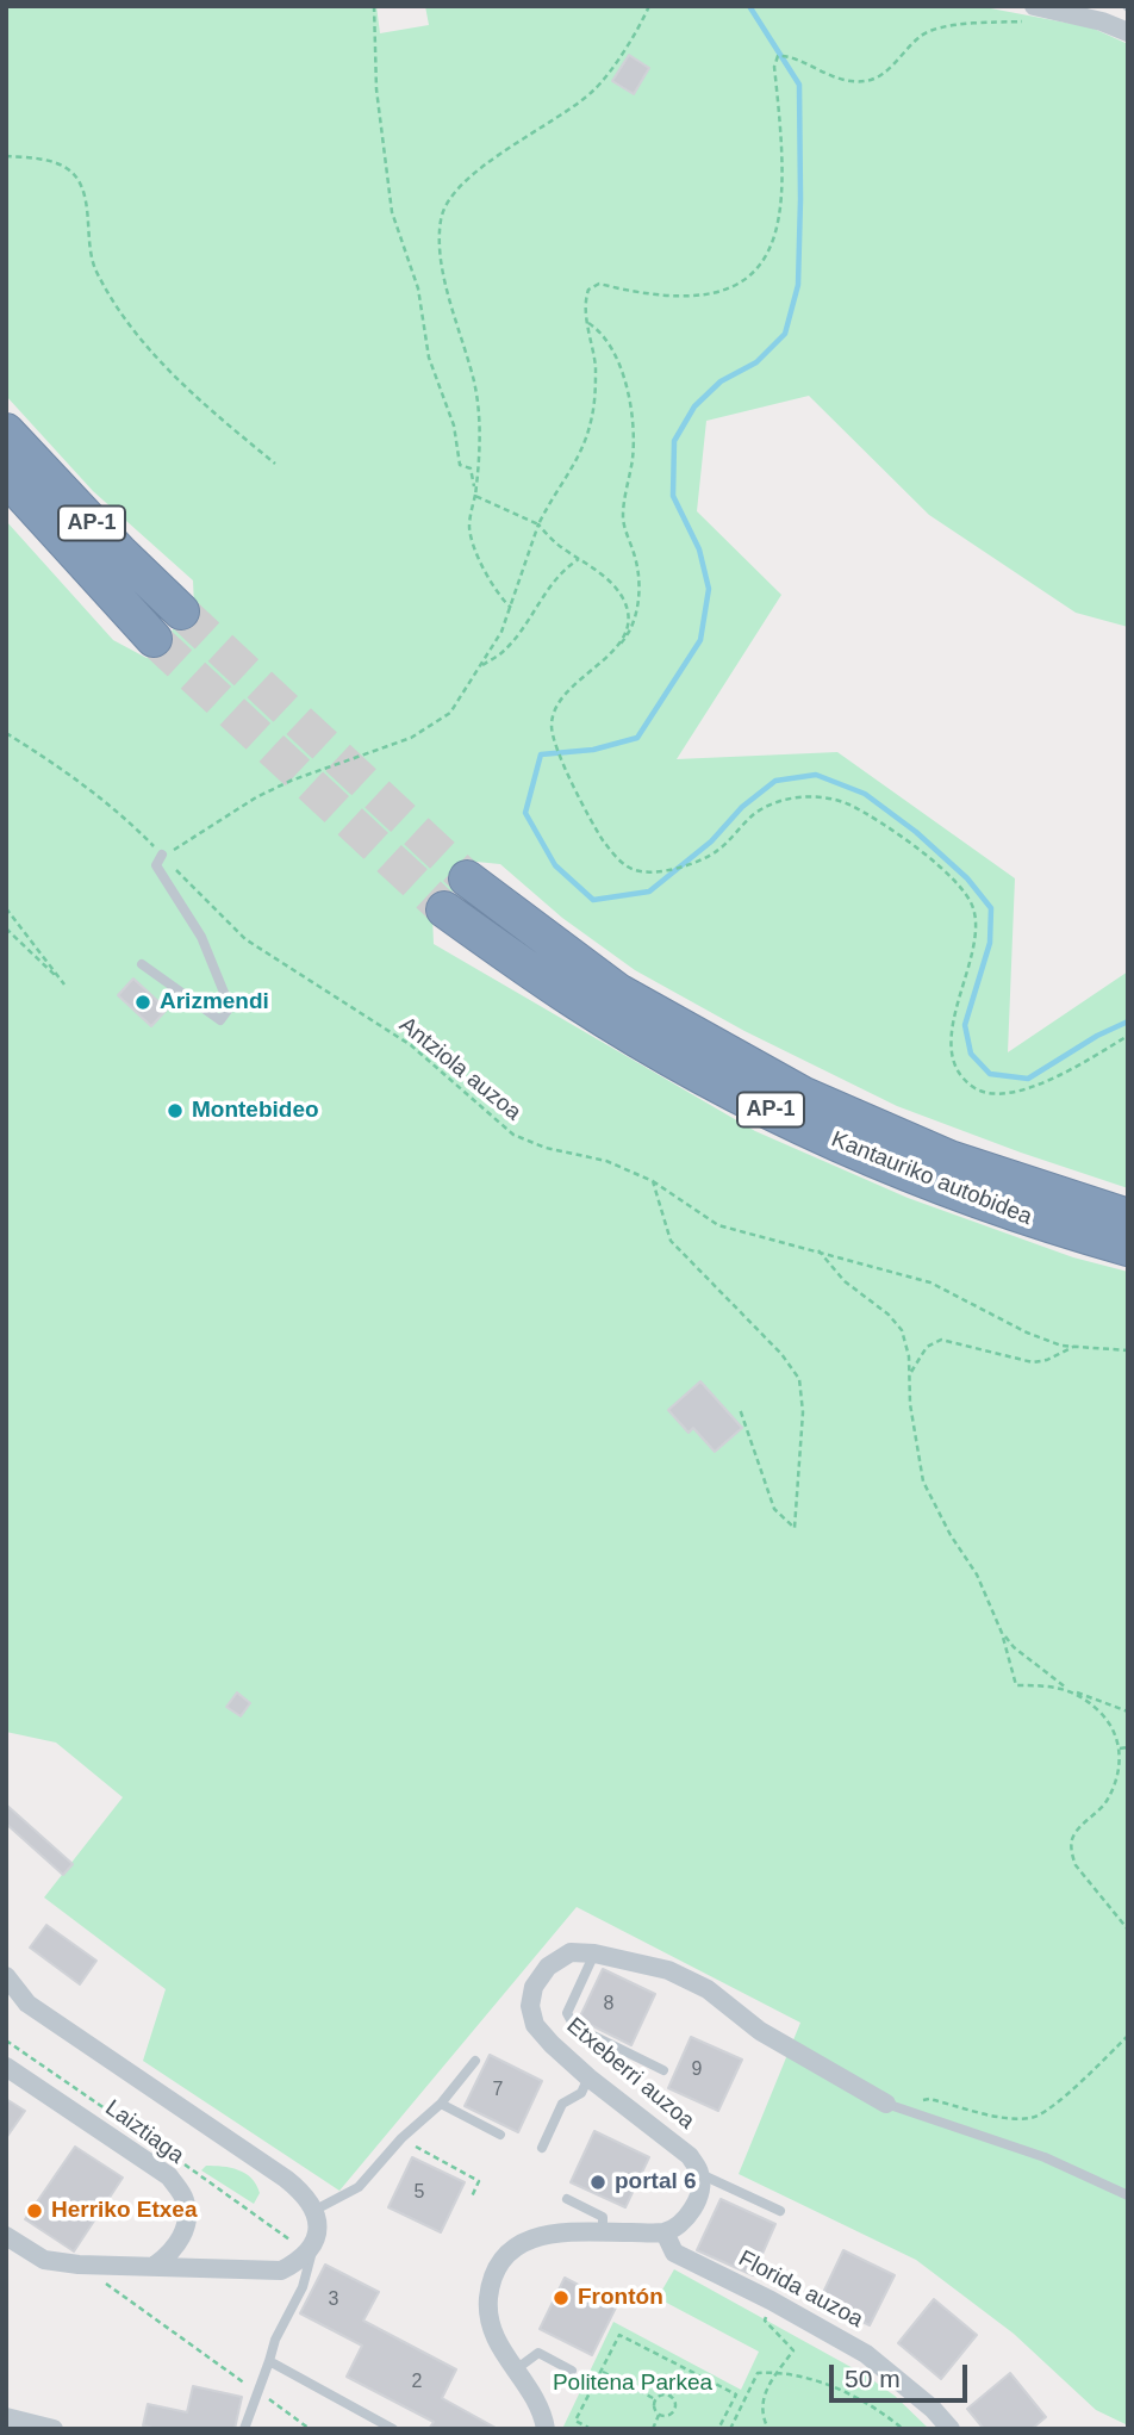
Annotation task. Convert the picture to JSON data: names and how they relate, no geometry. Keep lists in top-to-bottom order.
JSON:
{
  "streets": {
    "highway": ["AP-1", "Kantauriko autobidea"],
    "street": ["Etxeberri auzoa", "Laiztiaga", "Florida auzoa"],
    "path": ["Antziola auzoa"]
  },
  "parks": ["Politena Parkea"],
  "places": [
    "Arizmendi",
    "Montebideo",
    "portal 6",
    "Herriko Etxea",
    "Frontón"
  ],
  "house_numbers": [
    "8",
    "9",
    "7",
    "5",
    "3",
    "2"
  ],
  "scale_bar": "50 m"
}
